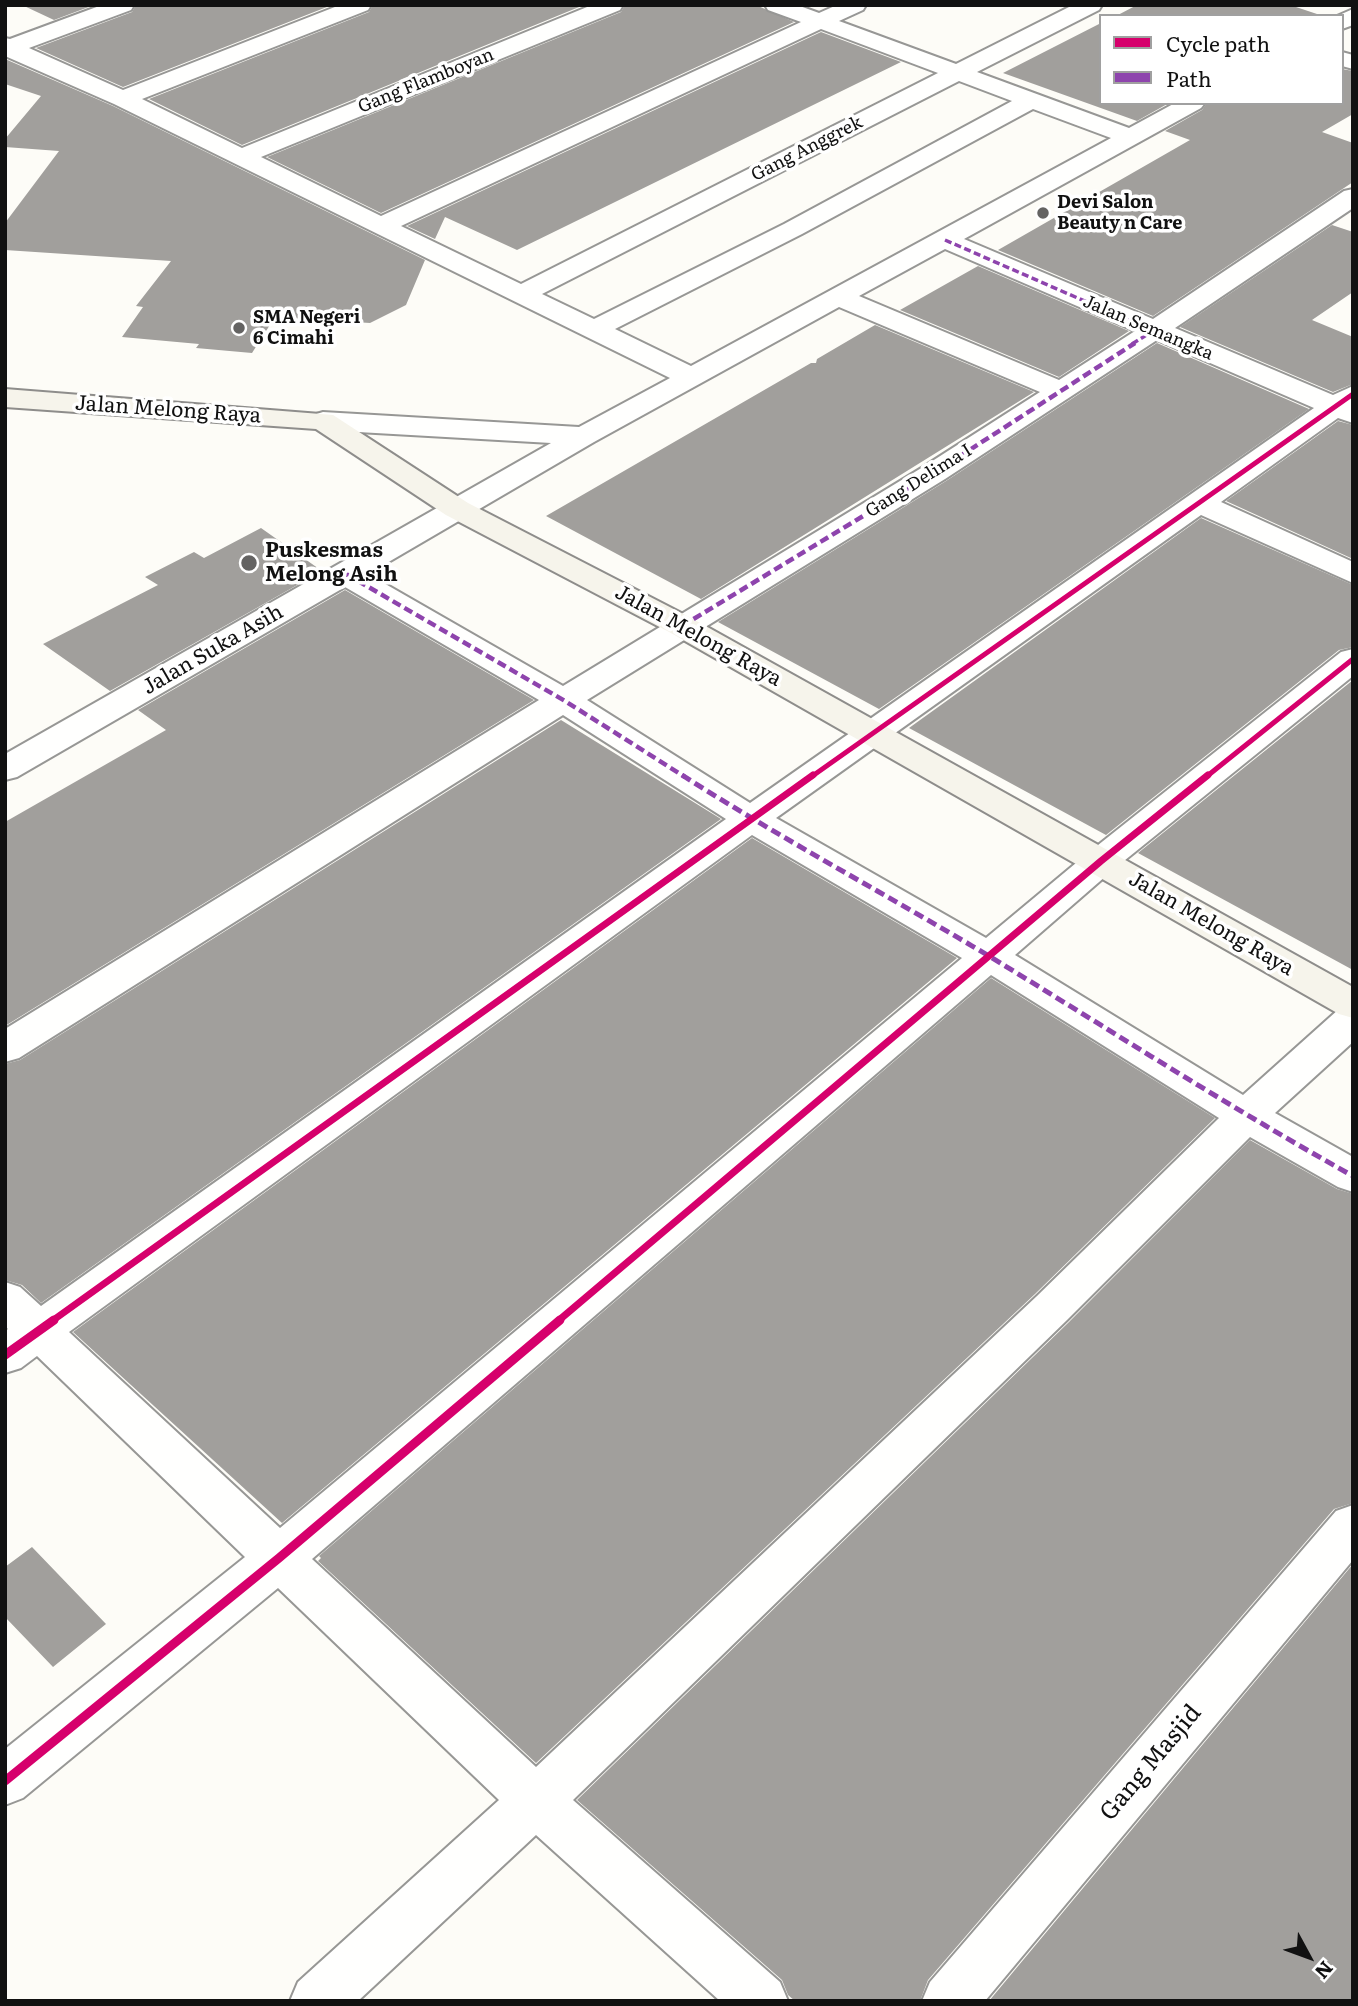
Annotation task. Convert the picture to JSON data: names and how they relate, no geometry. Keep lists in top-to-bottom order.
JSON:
{
  "streets": {
    "main road": ["Jalan Melong Raya"],
    "street": [
      "Gang Flamboyan",
      "Gang Anggrek",
      "Jalan Semangka",
      "Gang Delima I",
      "Jalan Suka Asih",
      "Gang Masjid"
    ]
  },
  "crossings": [
    ["Jalan Semangka", "Gang Delima I"],
    ["Jalan Semangka", "Jalan Suka Asih"],
    ["Jalan Melong Raya", "Gang Delima I"],
    ["Jalan Melong Raya", "Jalan Suka Asih"]
  ],
  "places": ["Devi Salon Beauty n Care", "SMA Negeri 6 Cimahi", "Puskesmas Melong Asih"],
  "legend": ["Cycle path", "Path"],
  "north": "bottom right"
}
